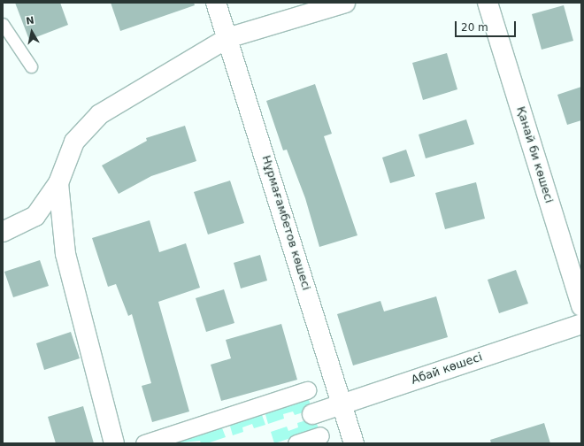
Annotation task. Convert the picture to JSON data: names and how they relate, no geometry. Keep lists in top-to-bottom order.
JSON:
{
  "streets": {
    "street": ["Қанай би көшесі", "Нұрмағамбетов көшесі", "Абай көшесі"]
  },
  "crossings": [
    ["Нұрмағамбетов көшесі", "Абай көшесі"]
  ],
  "scale_bar": "20 m",
  "north": "top"
}
